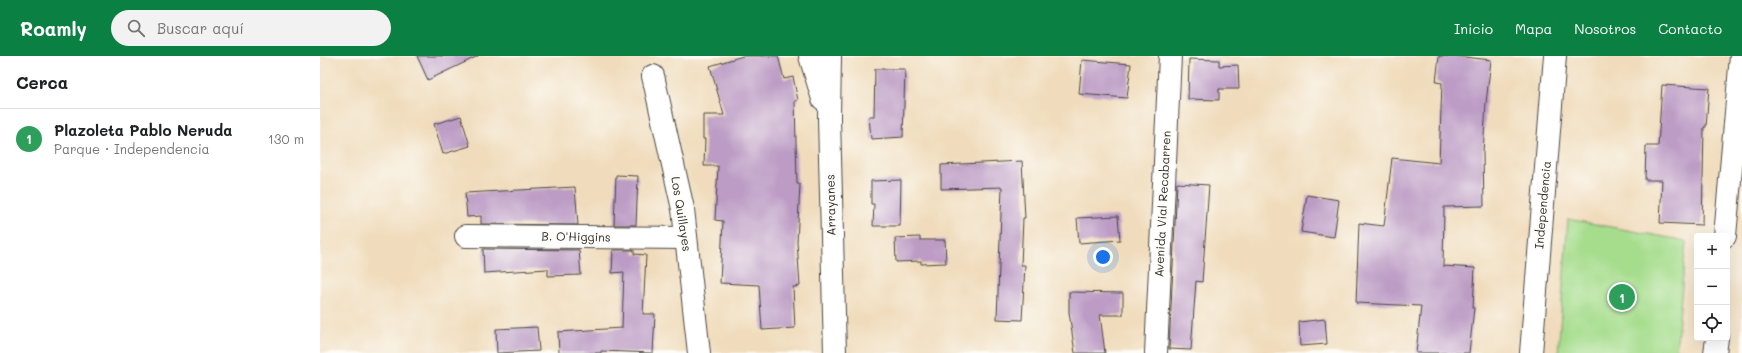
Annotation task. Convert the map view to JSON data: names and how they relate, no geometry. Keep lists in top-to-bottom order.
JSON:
{
  "streets": {
    "street": [
      "Avenida Vial Recabarren",
      "Arrayanes",
      "Independencia",
      "Los Quillayes",
      "B. O'Higgins"
    ]
  },
  "crossings": [
    ["Los Quillayes", "B. O'Higgins"]
  ],
  "page": {
    "header": "Roamly",
    "search": "Buscar aquí",
    "nav": [
      "Inicio",
      "Mapa",
      "Nosotros",
      "Contacto"
    ],
    "heading": "Cerca",
    "list": [
      {
        "mark": "1",
        "name": "Plazoleta Pablo Neruda",
        "note": "Parque · Independencia",
        "value": "130 m"
      }
    ],
    "map_buttons": ["+", "−"],
    "pins": "1"
  }
}
